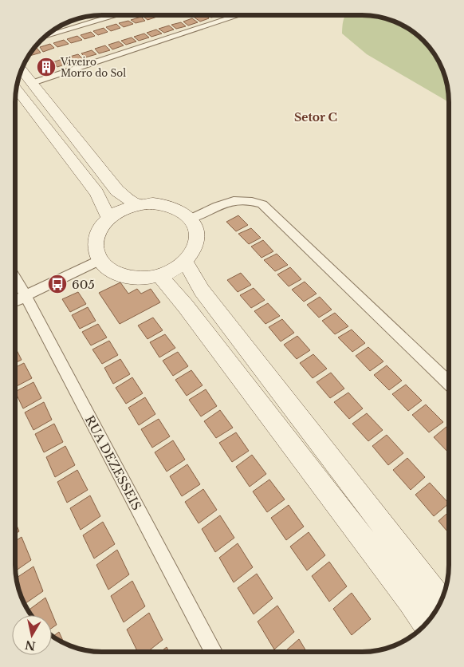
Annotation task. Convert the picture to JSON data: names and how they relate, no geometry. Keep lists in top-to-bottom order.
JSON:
{
  "streets": {
    "street": ["RUA DEZESSEIS"]
  },
  "districts": ["Setor C"],
  "places": {
    "building": ["Viveiro Morro do Sol"],
    "bus stop": ["605"]
  },
  "north": "bottom"
}
